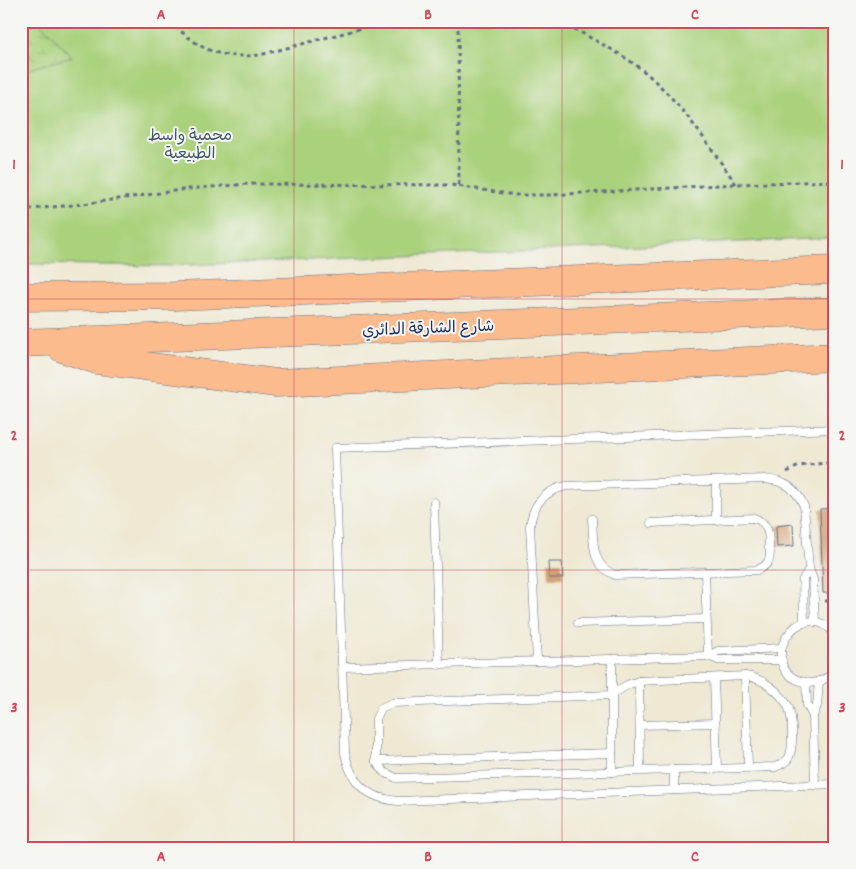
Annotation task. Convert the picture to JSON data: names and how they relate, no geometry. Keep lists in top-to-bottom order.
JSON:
{
  "streets": {
    "highway": ["شارع الشارقة الدائري"]
  },
  "parks": ["محمية واسط الطبيعية"],
  "grid": {
    "columns": ["A", "B", "C"],
    "rows": ["1", "2", "3"]
  }
}
